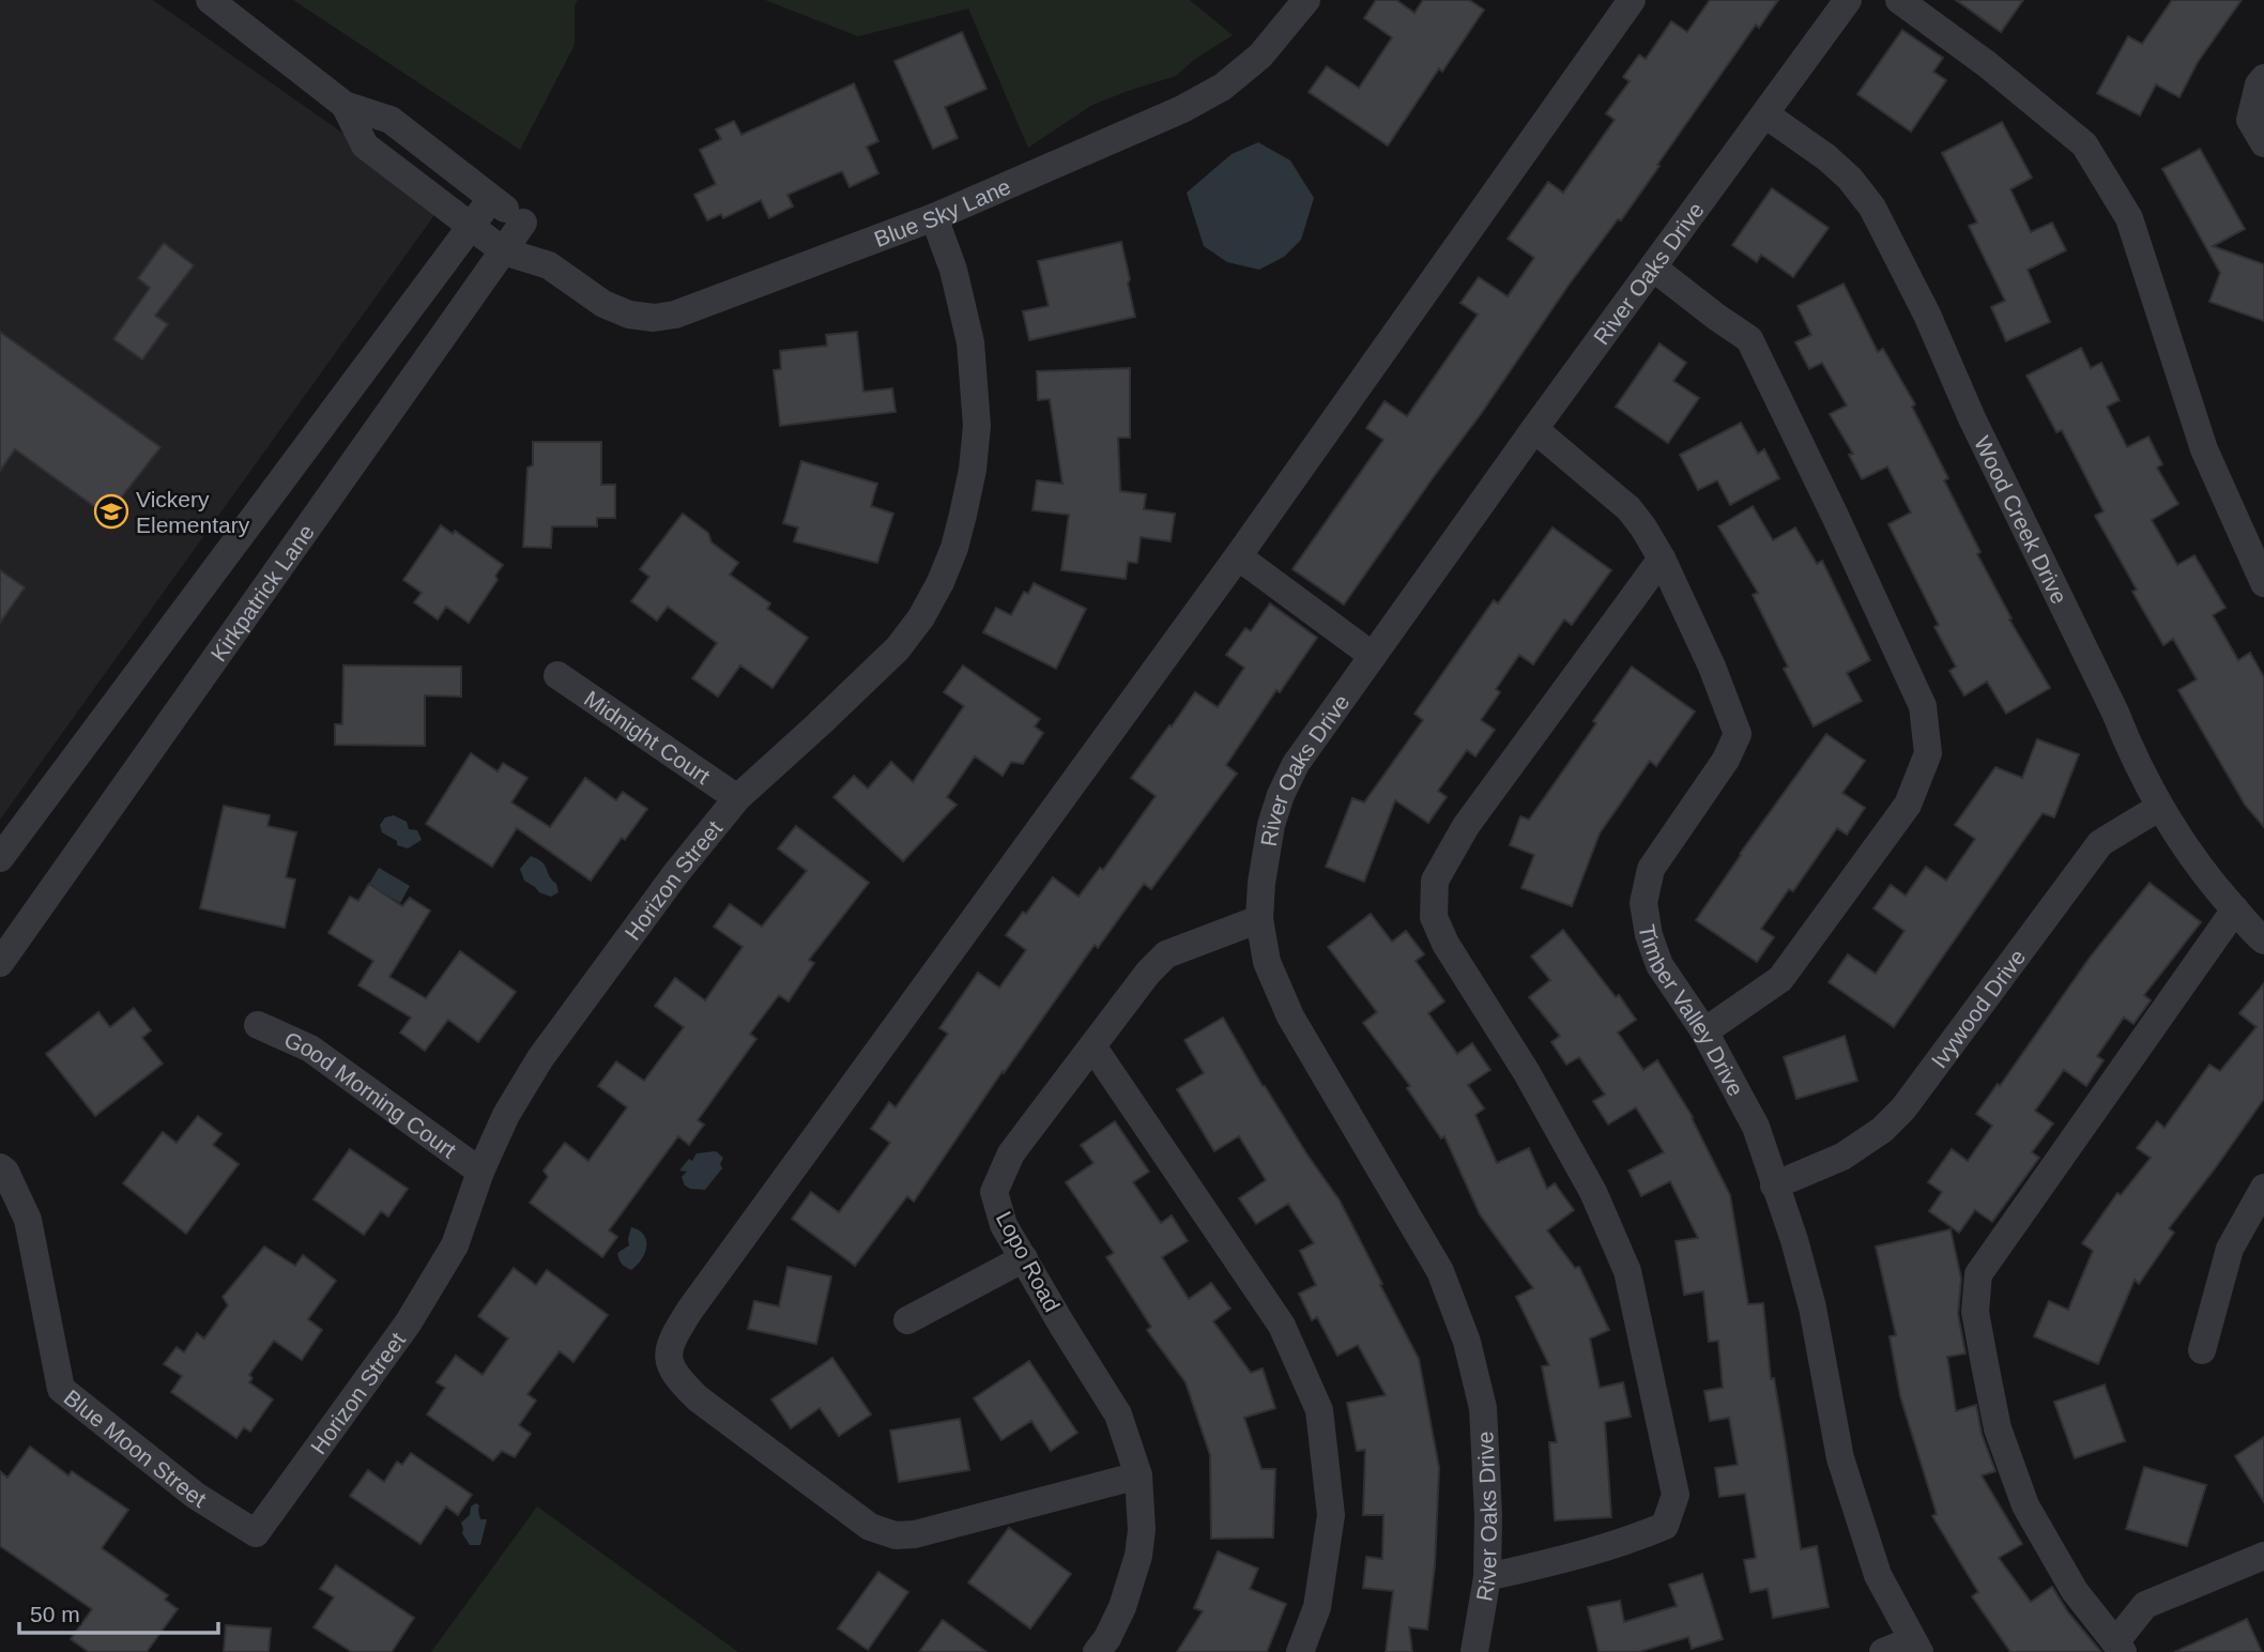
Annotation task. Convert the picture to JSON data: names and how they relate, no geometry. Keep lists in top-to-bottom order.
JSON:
{
  "streets": {
    "street": [
      "Blue Sky Lane",
      "River Oaks Drive",
      "Wood Creek Drive",
      "Kirkpatrick Lane",
      "Midnight Court",
      "Horizon Street",
      "Timber Valley Drive",
      "Ivywood Drive",
      "Good Morning Court",
      "Lopo Road",
      "Blue Moon Street"
    ]
  },
  "crossings": [
    ["Blue Sky Lane", "Kirkpatrick Lane"],
    ["Blue Sky Lane", "Horizon Street"],
    ["River Oaks Drive", "Wood Creek Drive"],
    ["River Oaks Drive", "Timber Valley Drive"],
    ["River Oaks Drive", "Lopo Road"],
    ["Wood Creek Drive", "Ivywood Drive"],
    ["Midnight Court", "Horizon Street"],
    ["Horizon Street", "Good Morning Court"],
    ["Horizon Street", "Blue Moon Street"],
    ["Timber Valley Drive", "Ivywood Drive"]
  ],
  "places": {
    "school or university": ["Vickery Elementary"]
  },
  "scale_bar": "50 m"
}
